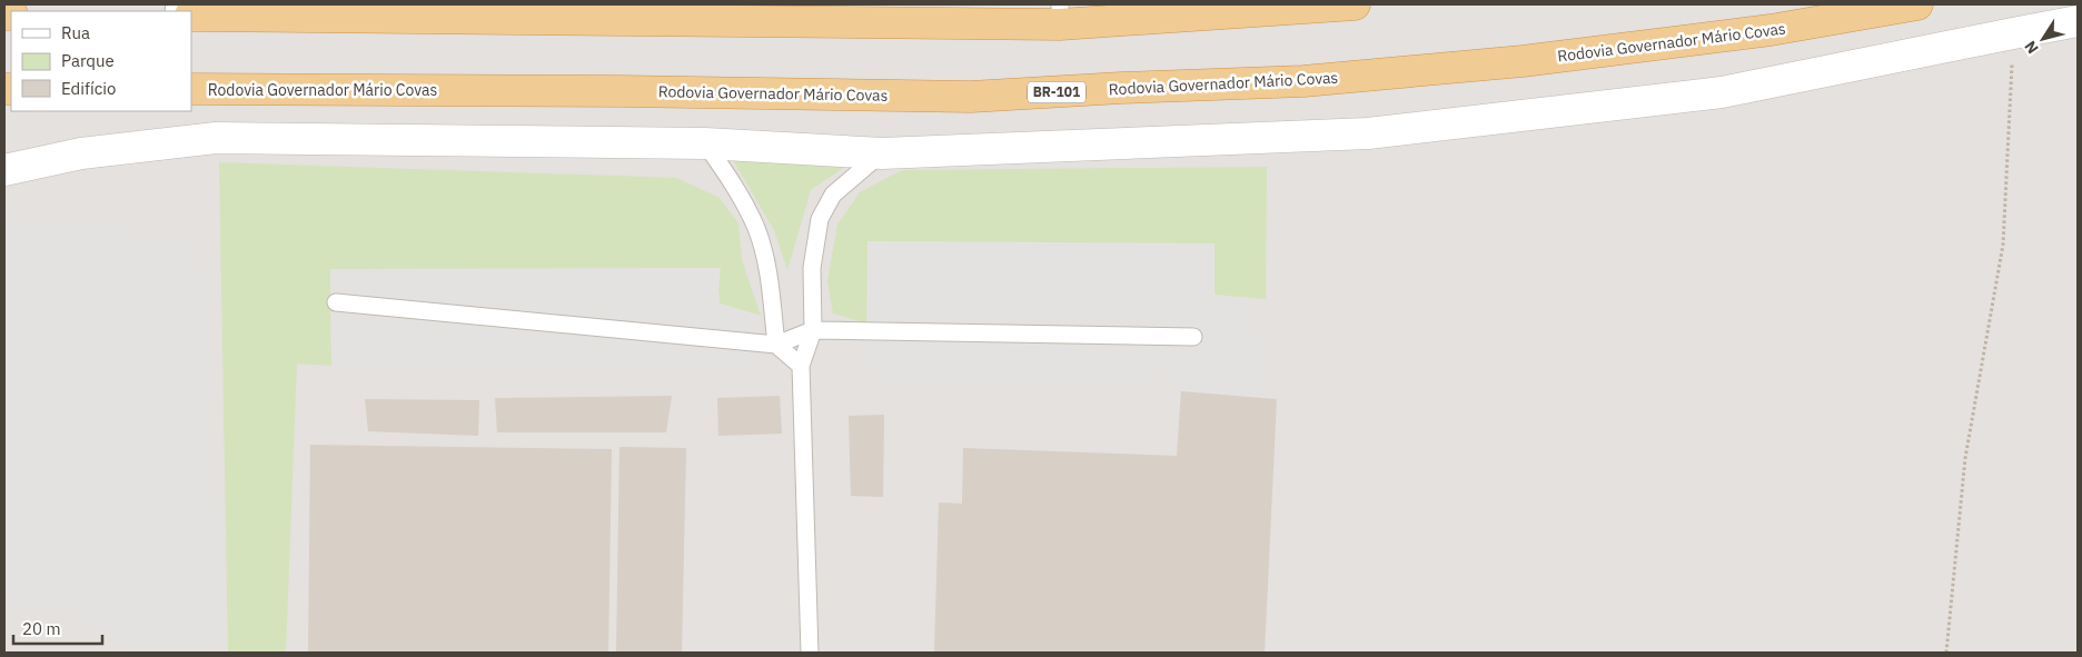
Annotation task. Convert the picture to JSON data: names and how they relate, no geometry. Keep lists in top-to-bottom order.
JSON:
{
  "streets": {
    "highway": ["Rodovia Governador Mário Covas", "BR-101"]
  },
  "legend": ["Rua", "Parque", "Edifício"],
  "scale_bar": "20 m",
  "north": "bottom left"
}
